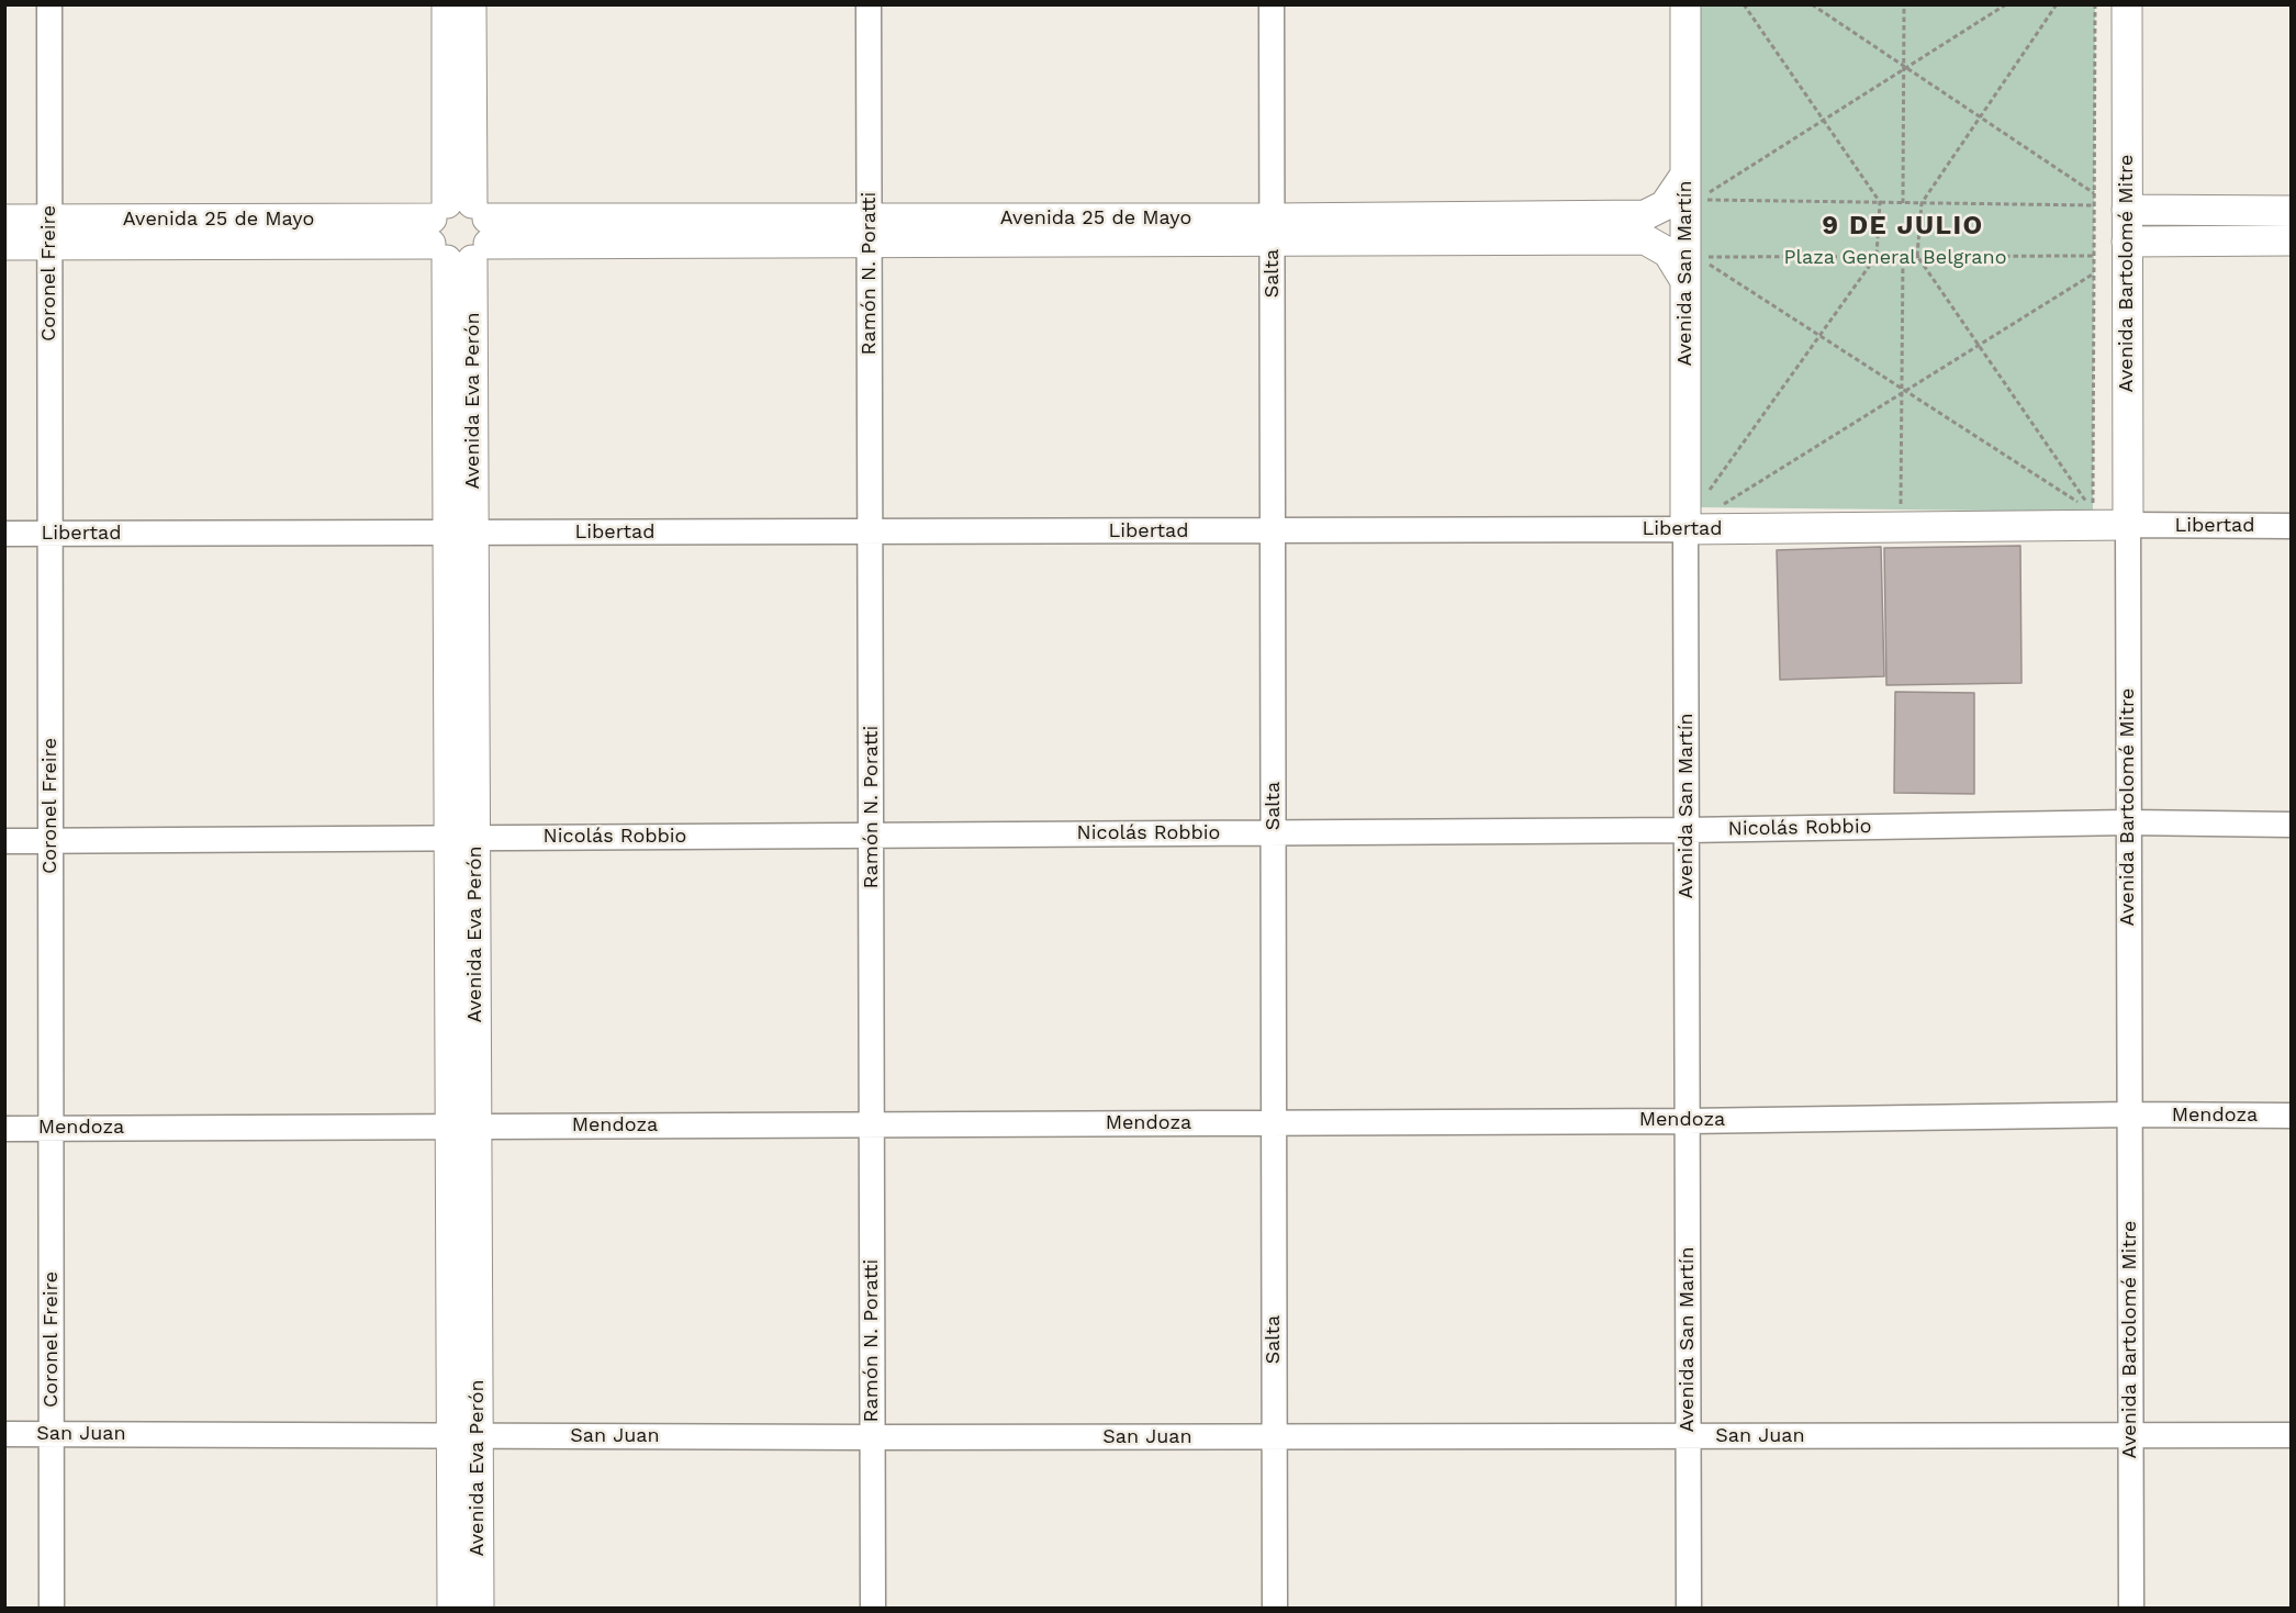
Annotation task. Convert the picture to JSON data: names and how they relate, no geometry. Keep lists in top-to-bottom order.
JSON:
{
  "streets": {
    "main road": [
      "Avenida 25 de Mayo",
      "Avenida San Martín",
      "Avenida Bartolomé Mitre",
      "Avenida Eva Perón",
      "Libertad"
    ],
    "street": [
      "Coronel Freire",
      "Ramón N. Poratti",
      "Salta",
      "Nicolás Robbio",
      "Mendoza",
      "San Juan"
    ]
  },
  "crossings": [
    ["Avenida 25 de Mayo", "Coronel Freire"],
    ["Avenida 25 de Mayo", "Ramón N. Poratti"],
    ["Avenida 25 de Mayo", "Salta"],
    ["Avenida 25 de Mayo", "Avenida San Martín"],
    ["Avenida 25 de Mayo", "Avenida Eva Perón"],
    ["Coronel Freire", "Libertad"],
    ["Coronel Freire", "Nicolás Robbio"],
    ["Coronel Freire", "Mendoza"],
    ["Coronel Freire", "San Juan"],
    ["Ramón N. Poratti", "Libertad"],
    ["Ramón N. Poratti", "Nicolás Robbio"],
    ["Ramón N. Poratti", "Mendoza"],
    ["Ramón N. Poratti", "San Juan"],
    ["Salta", "Libertad"],
    ["Salta", "Nicolás Robbio"],
    ["Salta", "Mendoza"],
    ["Salta", "San Juan"],
    ["Avenida San Martín", "Libertad"],
    ["Avenida San Martín", "Nicolás Robbio"],
    ["Avenida San Martín", "Mendoza"],
    ["Avenida San Martín", "San Juan"],
    ["Avenida Bartolomé Mitre", "Libertad"],
    ["Avenida Bartolomé Mitre", "Nicolás Robbio"],
    ["Avenida Bartolomé Mitre", "Mendoza"],
    ["Avenida Bartolomé Mitre", "San Juan"],
    ["Avenida Eva Perón", "Libertad"],
    ["Avenida Eva Perón", "Nicolás Robbio"],
    ["Avenida Eva Perón", "Mendoza"],
    ["Avenida Eva Perón", "San Juan"]
  ],
  "districts": ["9 DE JULIO"],
  "parks": ["Plaza General Belgrano"]
}
